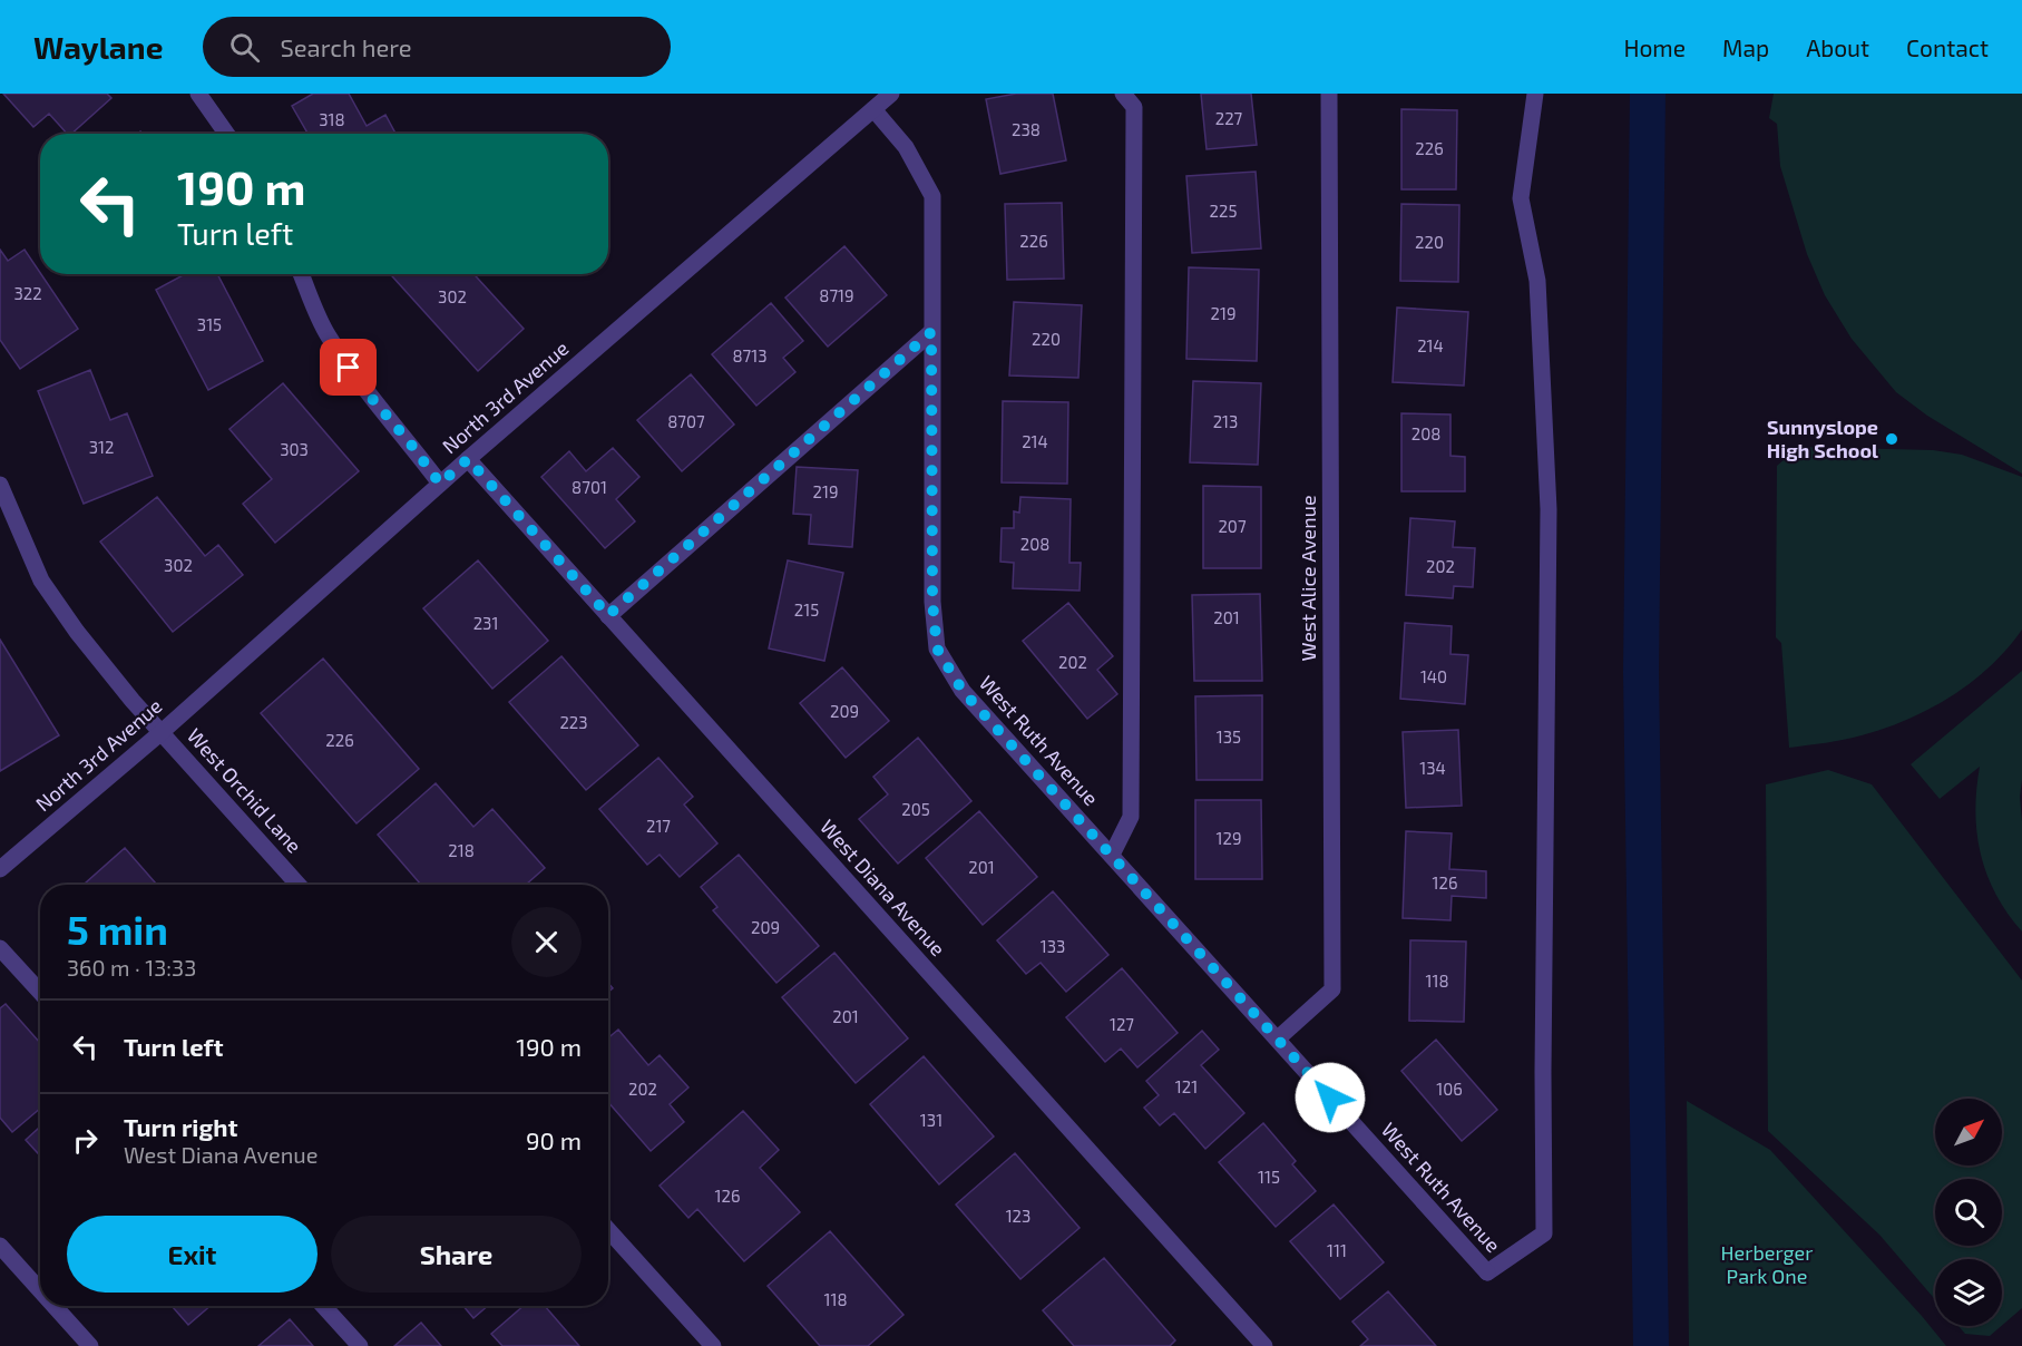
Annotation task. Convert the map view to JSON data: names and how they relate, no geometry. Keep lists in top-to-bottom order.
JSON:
{
  "streets": {
    "street": [
      "North 3rd Avenue",
      "West Alice Avenue",
      "West Ruth Avenue",
      "West Orchid Lane",
      "West Diana Avenue"
    ]
  },
  "crossings": [
    ["North 3rd Avenue", "West Ruth Avenue"],
    ["North 3rd Avenue", "West Orchid Lane"],
    ["North 3rd Avenue", "West Diana Avenue"],
    ["West Alice Avenue", "West Ruth Avenue"]
  ],
  "parks": ["Herberger Park One"],
  "places": ["Sunnyslope High School"],
  "house_numbers": [
    "227",
    "318",
    "238",
    "226",
    "225",
    "226",
    "220",
    "322",
    "8719",
    "302",
    "219",
    "315",
    "220",
    "214",
    "8713",
    "8707",
    "213",
    "208",
    "214",
    "312",
    "303",
    "8701",
    "219",
    "207",
    "208",
    "302",
    "202",
    "215",
    "201",
    "231",
    "202",
    "140",
    "209",
    "223",
    "135",
    "226",
    "134",
    "205",
    "217",
    "129",
    "218",
    "201",
    "126",
    "209",
    "133",
    "118",
    "201",
    "127",
    "121",
    "202",
    "106",
    "131",
    "115",
    "126",
    "123",
    "111",
    "118"
  ],
  "north": "top right",
  "page": {
    "header": "Waylane",
    "search": "Search here",
    "nav": [
      "Home",
      "Map",
      "About",
      "Contact"
    ],
    "turn": ["190 m", "Turn left"],
    "heading": ["5 min", "360 m · 13:33"],
    "list": [
      {
        "name": "Turn left",
        "value": "190 m"
      },
      {
        "name": "Turn right",
        "note": "West Diana Avenue",
        "value": "90 m"
      }
    ],
    "buttons": ["Exit", "Share"]
  }
}
